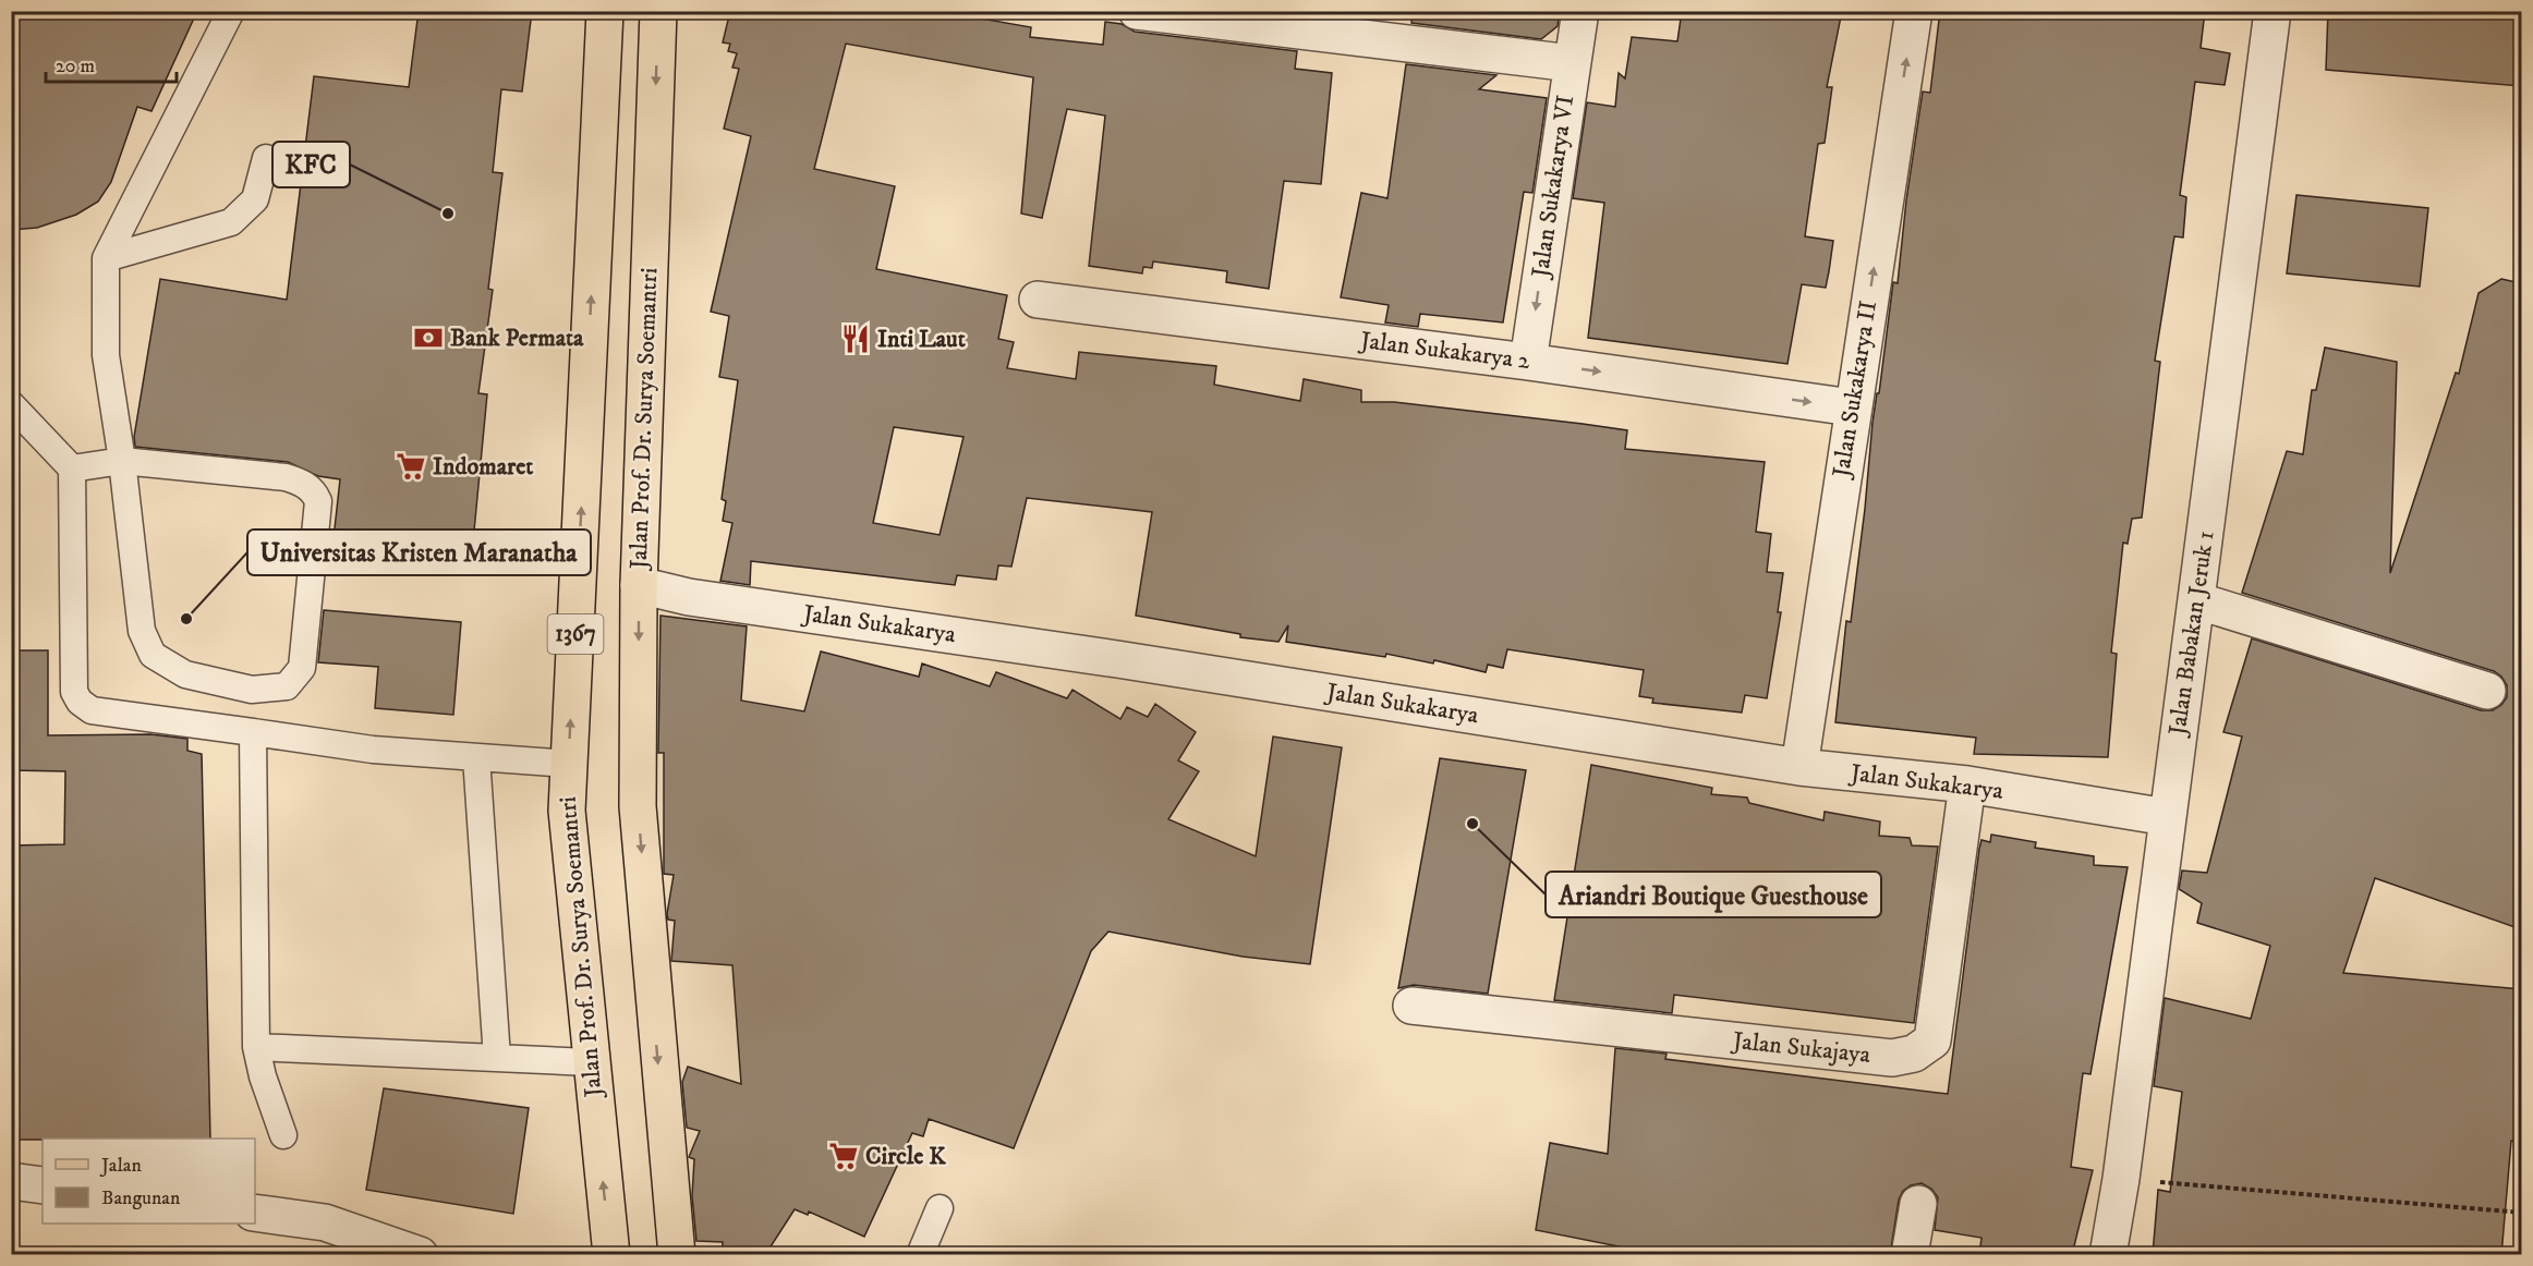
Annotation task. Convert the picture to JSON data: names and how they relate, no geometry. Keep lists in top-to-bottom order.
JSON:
{
  "streets": {
    "main road": ["Jalan Prof. Dr. Surya Soemantri", "1367"],
    "street": [
      "Jalan Sukakarya VI",
      "Jalan Sukakarya 2",
      "Jalan Sukakarya II",
      "Jalan Sukakarya",
      "Jalan Babakan Jeruk 1",
      "Jalan Sukajaya"
    ]
  },
  "crossings": [
    ["Jalan Sukakarya VI", "Jalan Sukakarya 2"],
    ["Jalan Sukakarya 2", "Jalan Sukakarya II"],
    ["Jalan Sukakarya II", "Jalan Sukakarya"],
    ["Jalan Prof. Dr. Surya Soemantri", "Jalan Sukakarya"],
    ["Jalan Sukakarya", "Jalan Babakan Jeruk 1"],
    ["Jalan Sukakarya", "Jalan Sukajaya"]
  ],
  "one_way": ["Jalan Sukakarya VI", "Jalan Sukakarya 2", "Jalan Sukakarya II"],
  "places": {
    "other": ["KFC", "Universitas Kristen Maranatha", "Ariandri Boutique Guesthouse"],
    "bank": ["Bank Permata"],
    "restaurant": ["Inti Laut"],
    "supermarket": ["Indomaret", "Circle K"]
  },
  "legend": ["Jalan", "Bangunan"],
  "scale_bar": "20 m"
}
